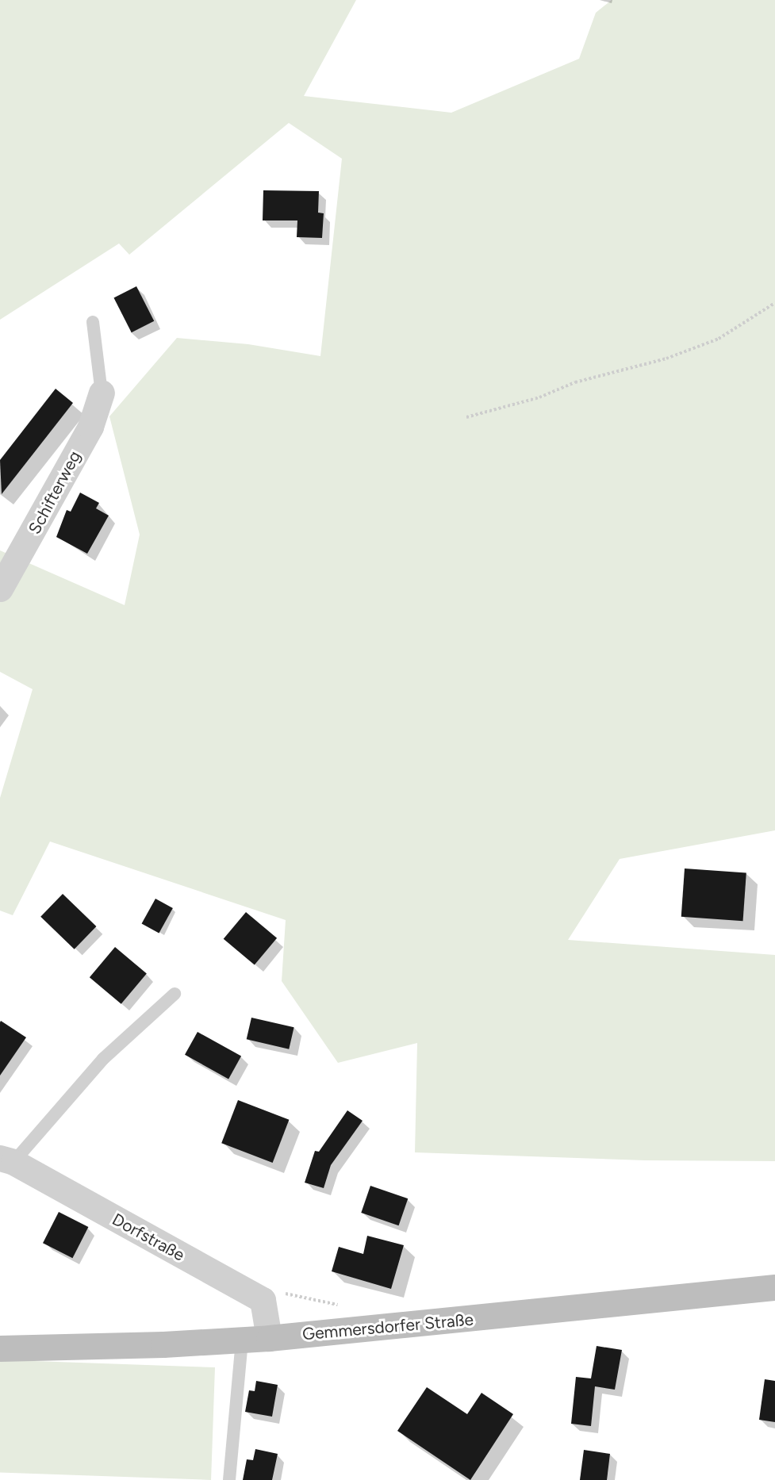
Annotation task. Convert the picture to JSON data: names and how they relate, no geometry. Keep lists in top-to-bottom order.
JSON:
{
  "streets": {
    "main road": ["Gemmersdorfer Straße"],
    "street": ["Schifterweg", "Dorfstraße"]
  },
  "crossings": [
    ["Dorfstraße", "Gemmersdorfer Straße"]
  ]
}
